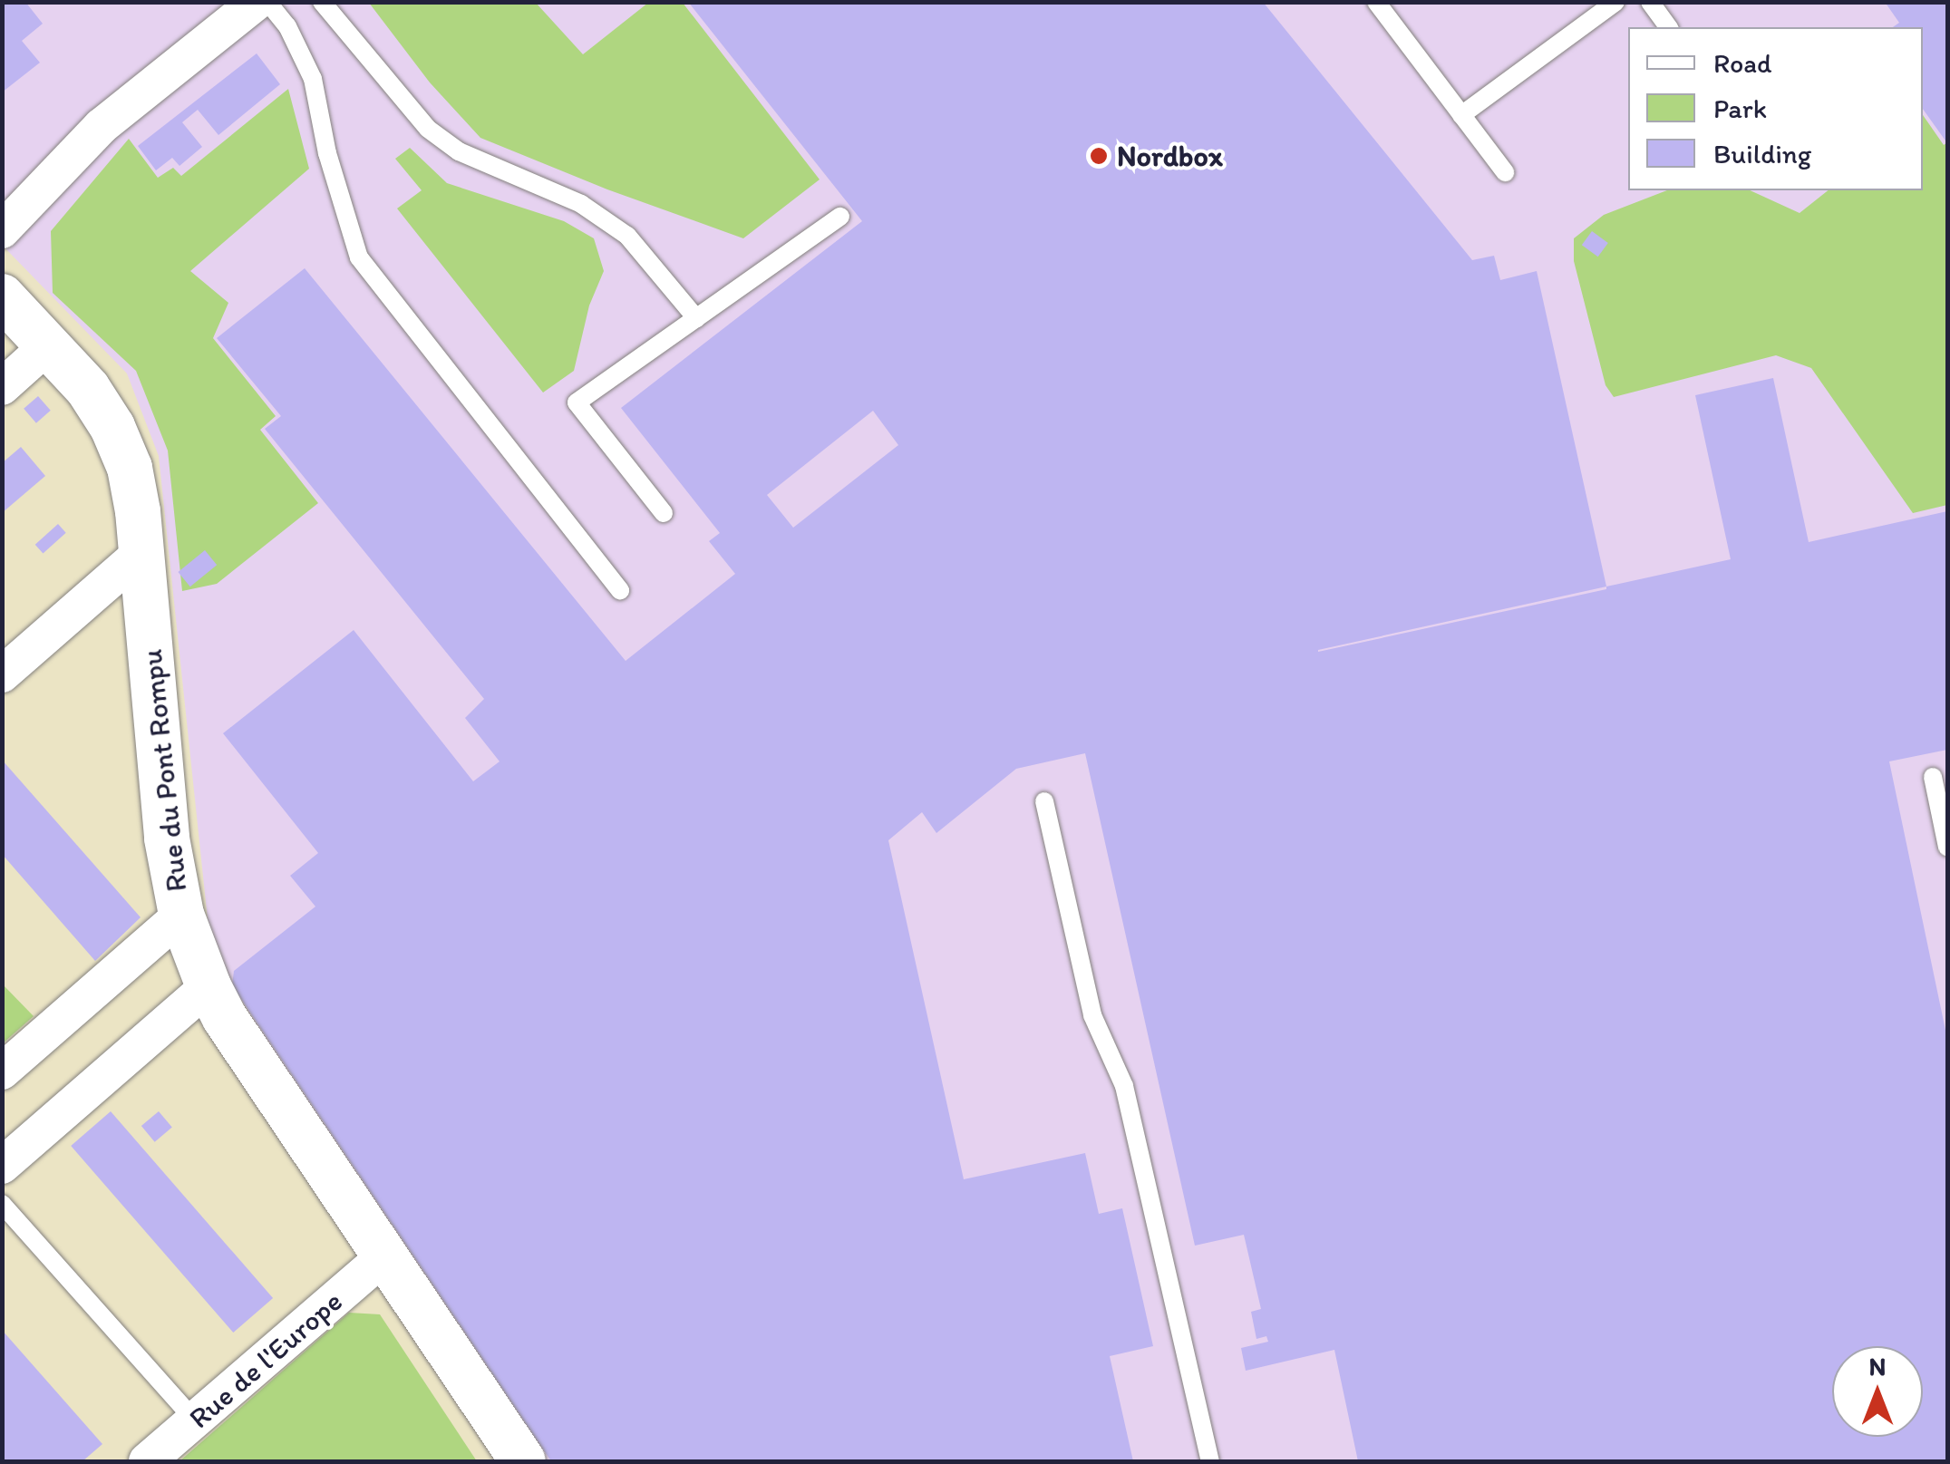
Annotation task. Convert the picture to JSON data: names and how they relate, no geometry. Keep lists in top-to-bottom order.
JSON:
{
  "streets": {
    "street": ["Rue du Pont Rompu", "Rue de l'Europe"]
  },
  "crossings": [
    ["Rue du Pont Rompu", "Rue de l'Europe"]
  ],
  "places": ["Nordbox"],
  "legend": ["Road", "Park", "Building"],
  "north": "top"
}
